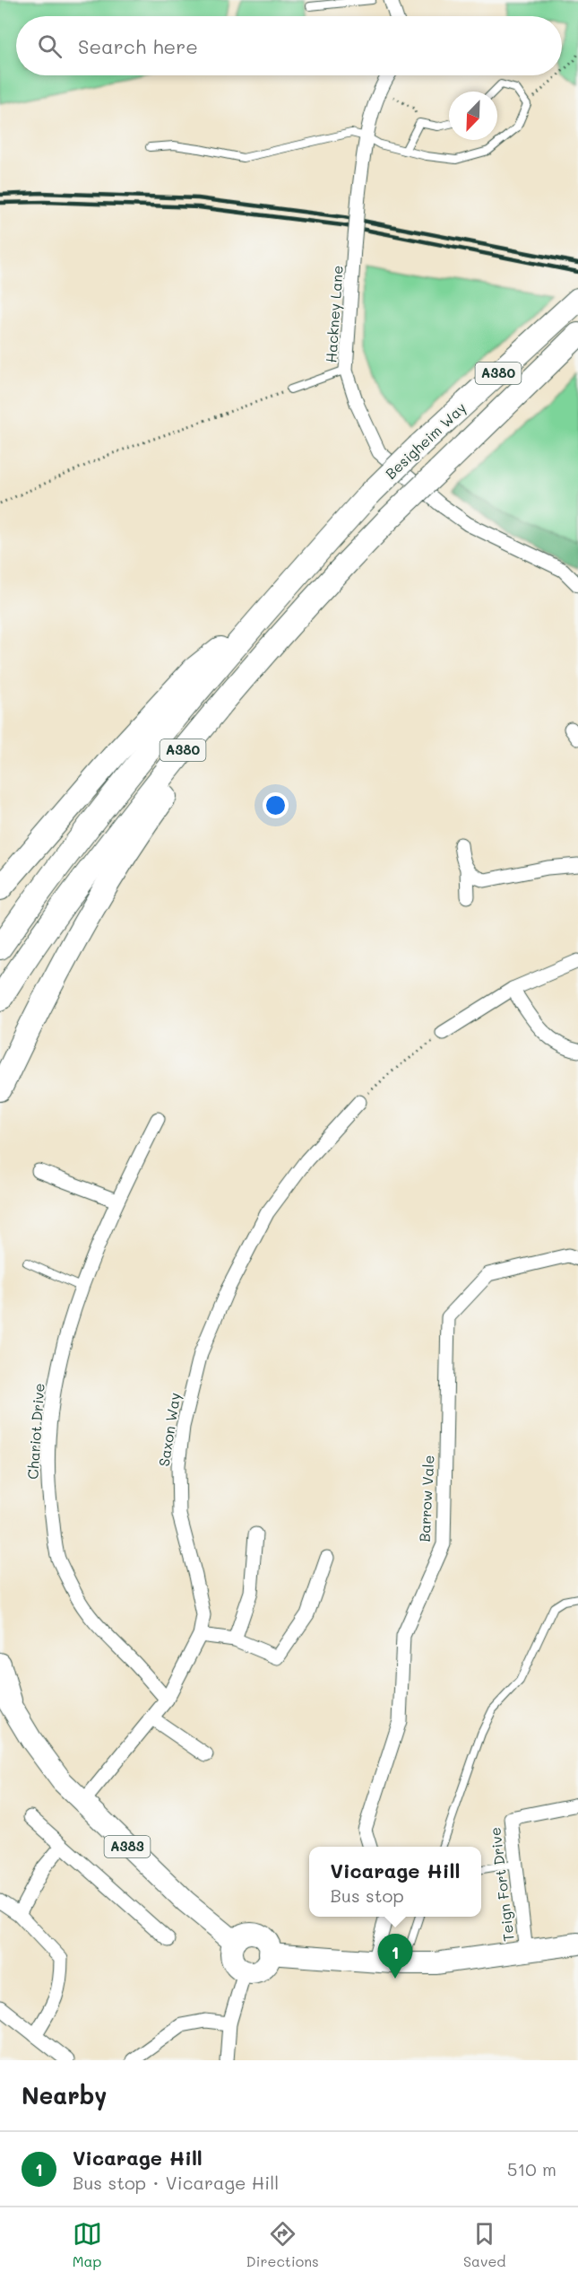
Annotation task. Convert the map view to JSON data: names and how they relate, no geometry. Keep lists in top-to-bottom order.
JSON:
{
  "streets": {
    "highway": ["A380", "Besigheim Way"],
    "main road": ["A383"],
    "street": [
      "Hackney Lane",
      "Saxon Way",
      "Chariot Drive",
      "Barrow Vale",
      "Teign Fort Drive"
    ]
  },
  "crossings": [
    ["A380", "Besigheim Way"],
    ["Saxon Way", "Chariot Drive"],
    ["Saxon Way", "A383"]
  ],
  "north": "bottom left",
  "page": {
    "search": "Search here",
    "popup": ["Vicarage Hill", "Bus stop"],
    "pins": "1",
    "heading": "Nearby",
    "list": [
      {
        "mark": "1",
        "name": "Vicarage Hill",
        "note": "Bus stop · Vicarage Hill",
        "value": "510 m"
      }
    ],
    "nav": ["Map", "Directions", "Saved"]
  }
}
